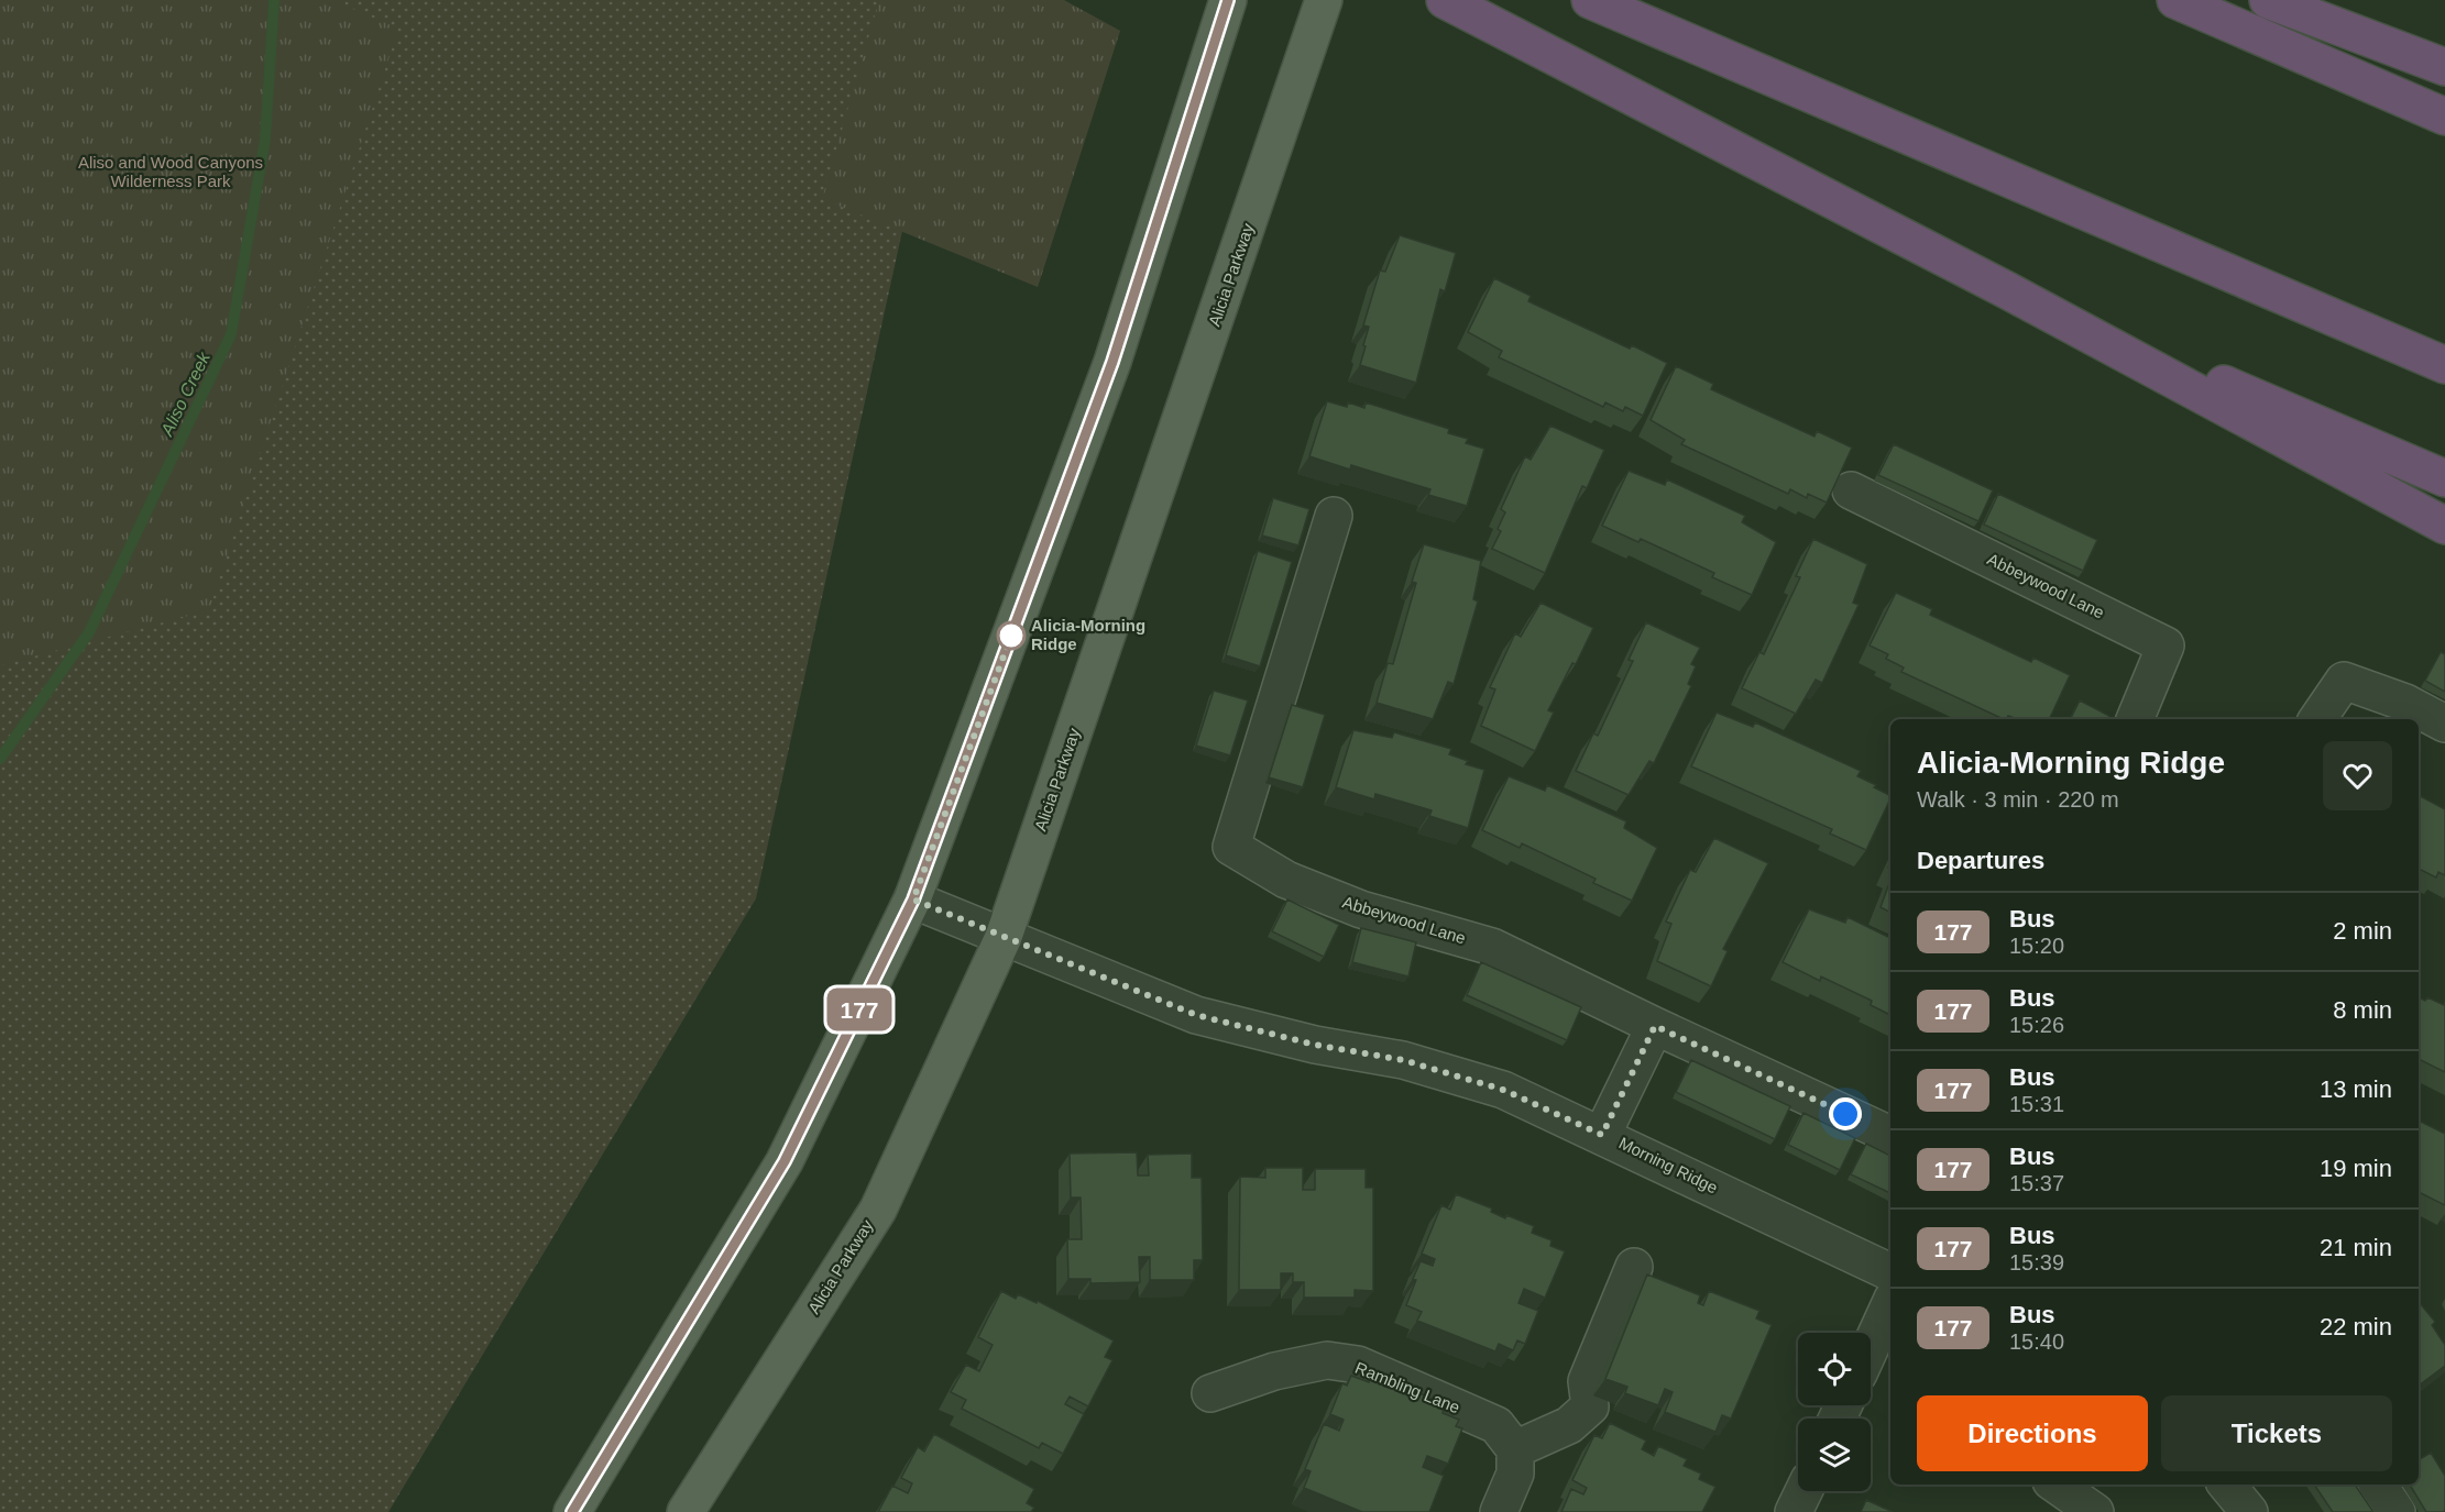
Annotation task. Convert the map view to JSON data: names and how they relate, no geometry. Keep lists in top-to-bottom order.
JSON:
{
  "streets": {
    "main road": ["Alicia Parkway"],
    "street": ["Abbeywood Lane", "Morning Ridge", "Rambling Lane"]
  },
  "crossings": [
    ["Alicia Parkway", "Morning Ridge"]
  ],
  "water": ["Aliso Creek"],
  "parks": ["Aliso and Wood Canyons Wilderness Park"],
  "places": ["Alicia-Morning Ridge"],
  "lines": ["bus line 177"],
  "page": {
    "on_map": "177",
    "heading": [
      ["Alicia-Morning Ridge", "Walk · 3 min · 220 m"],
      "Departures"
    ],
    "list": [
      {
        "mark": "177",
        "name": "Bus",
        "note": "15:20",
        "value": "2 min"
      },
      {
        "mark": "177",
        "name": "Bus",
        "note": "15:26",
        "value": "8 min"
      },
      {
        "mark": "177",
        "name": "Bus",
        "note": "15:31",
        "value": "13 min"
      },
      {
        "mark": "177",
        "name": "Bus",
        "note": "15:37",
        "value": "19 min"
      },
      {
        "mark": "177",
        "name": "Bus",
        "note": "15:39",
        "value": "21 min"
      },
      {
        "mark": "177",
        "name": "Bus",
        "note": "15:40",
        "value": "22 min"
      }
    ],
    "buttons": ["Directions", "Tickets"]
  }
}
